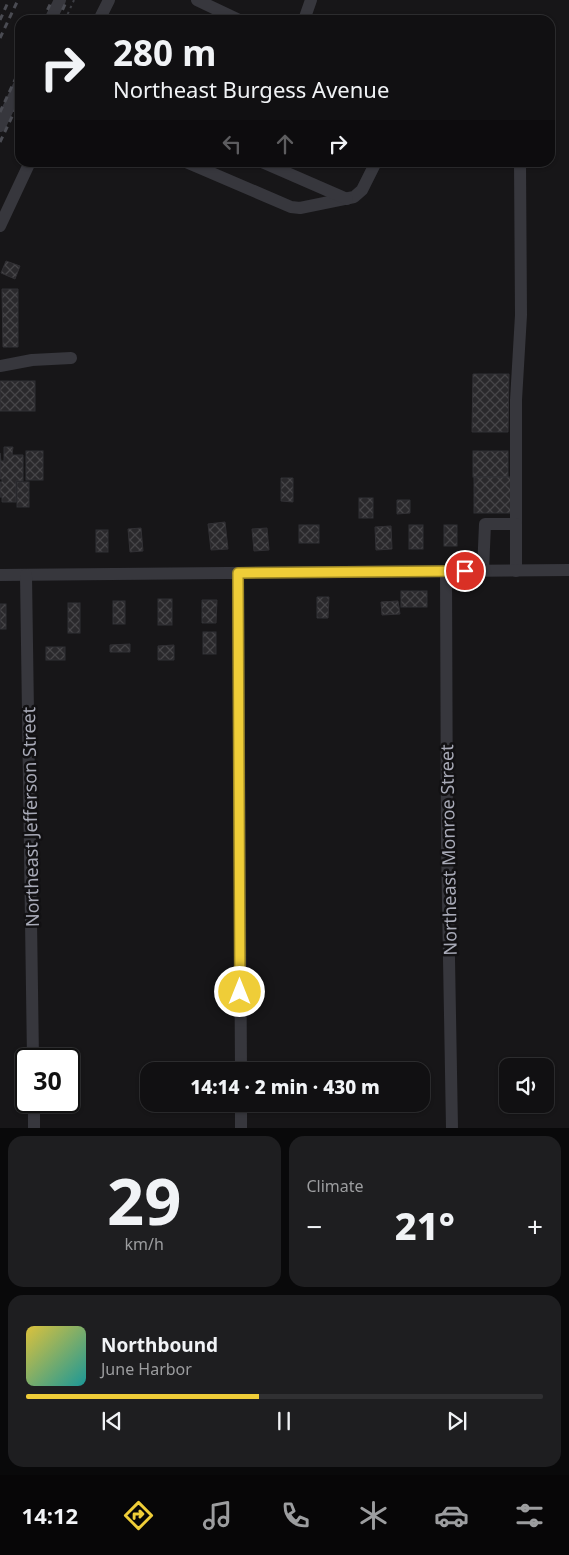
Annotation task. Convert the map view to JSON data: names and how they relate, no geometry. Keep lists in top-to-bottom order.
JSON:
{
  "streets": {
    "street": ["Northeast Jefferson Street", "Northeast Monroe Street"]
  },
  "page": {
    "turn": ["280 m", "Northeast Burgess Avenue"],
    "limit": "30",
    "trip": "14:14 · 2 min · 430 m",
    "tile": [
      ["29", "km/h"],
      "Climate"
    ],
    "heat": ["−", "21°", "+"],
    "song": ["Northbound", "June Harbor"],
    "tabs": "14:12"
  }
}
